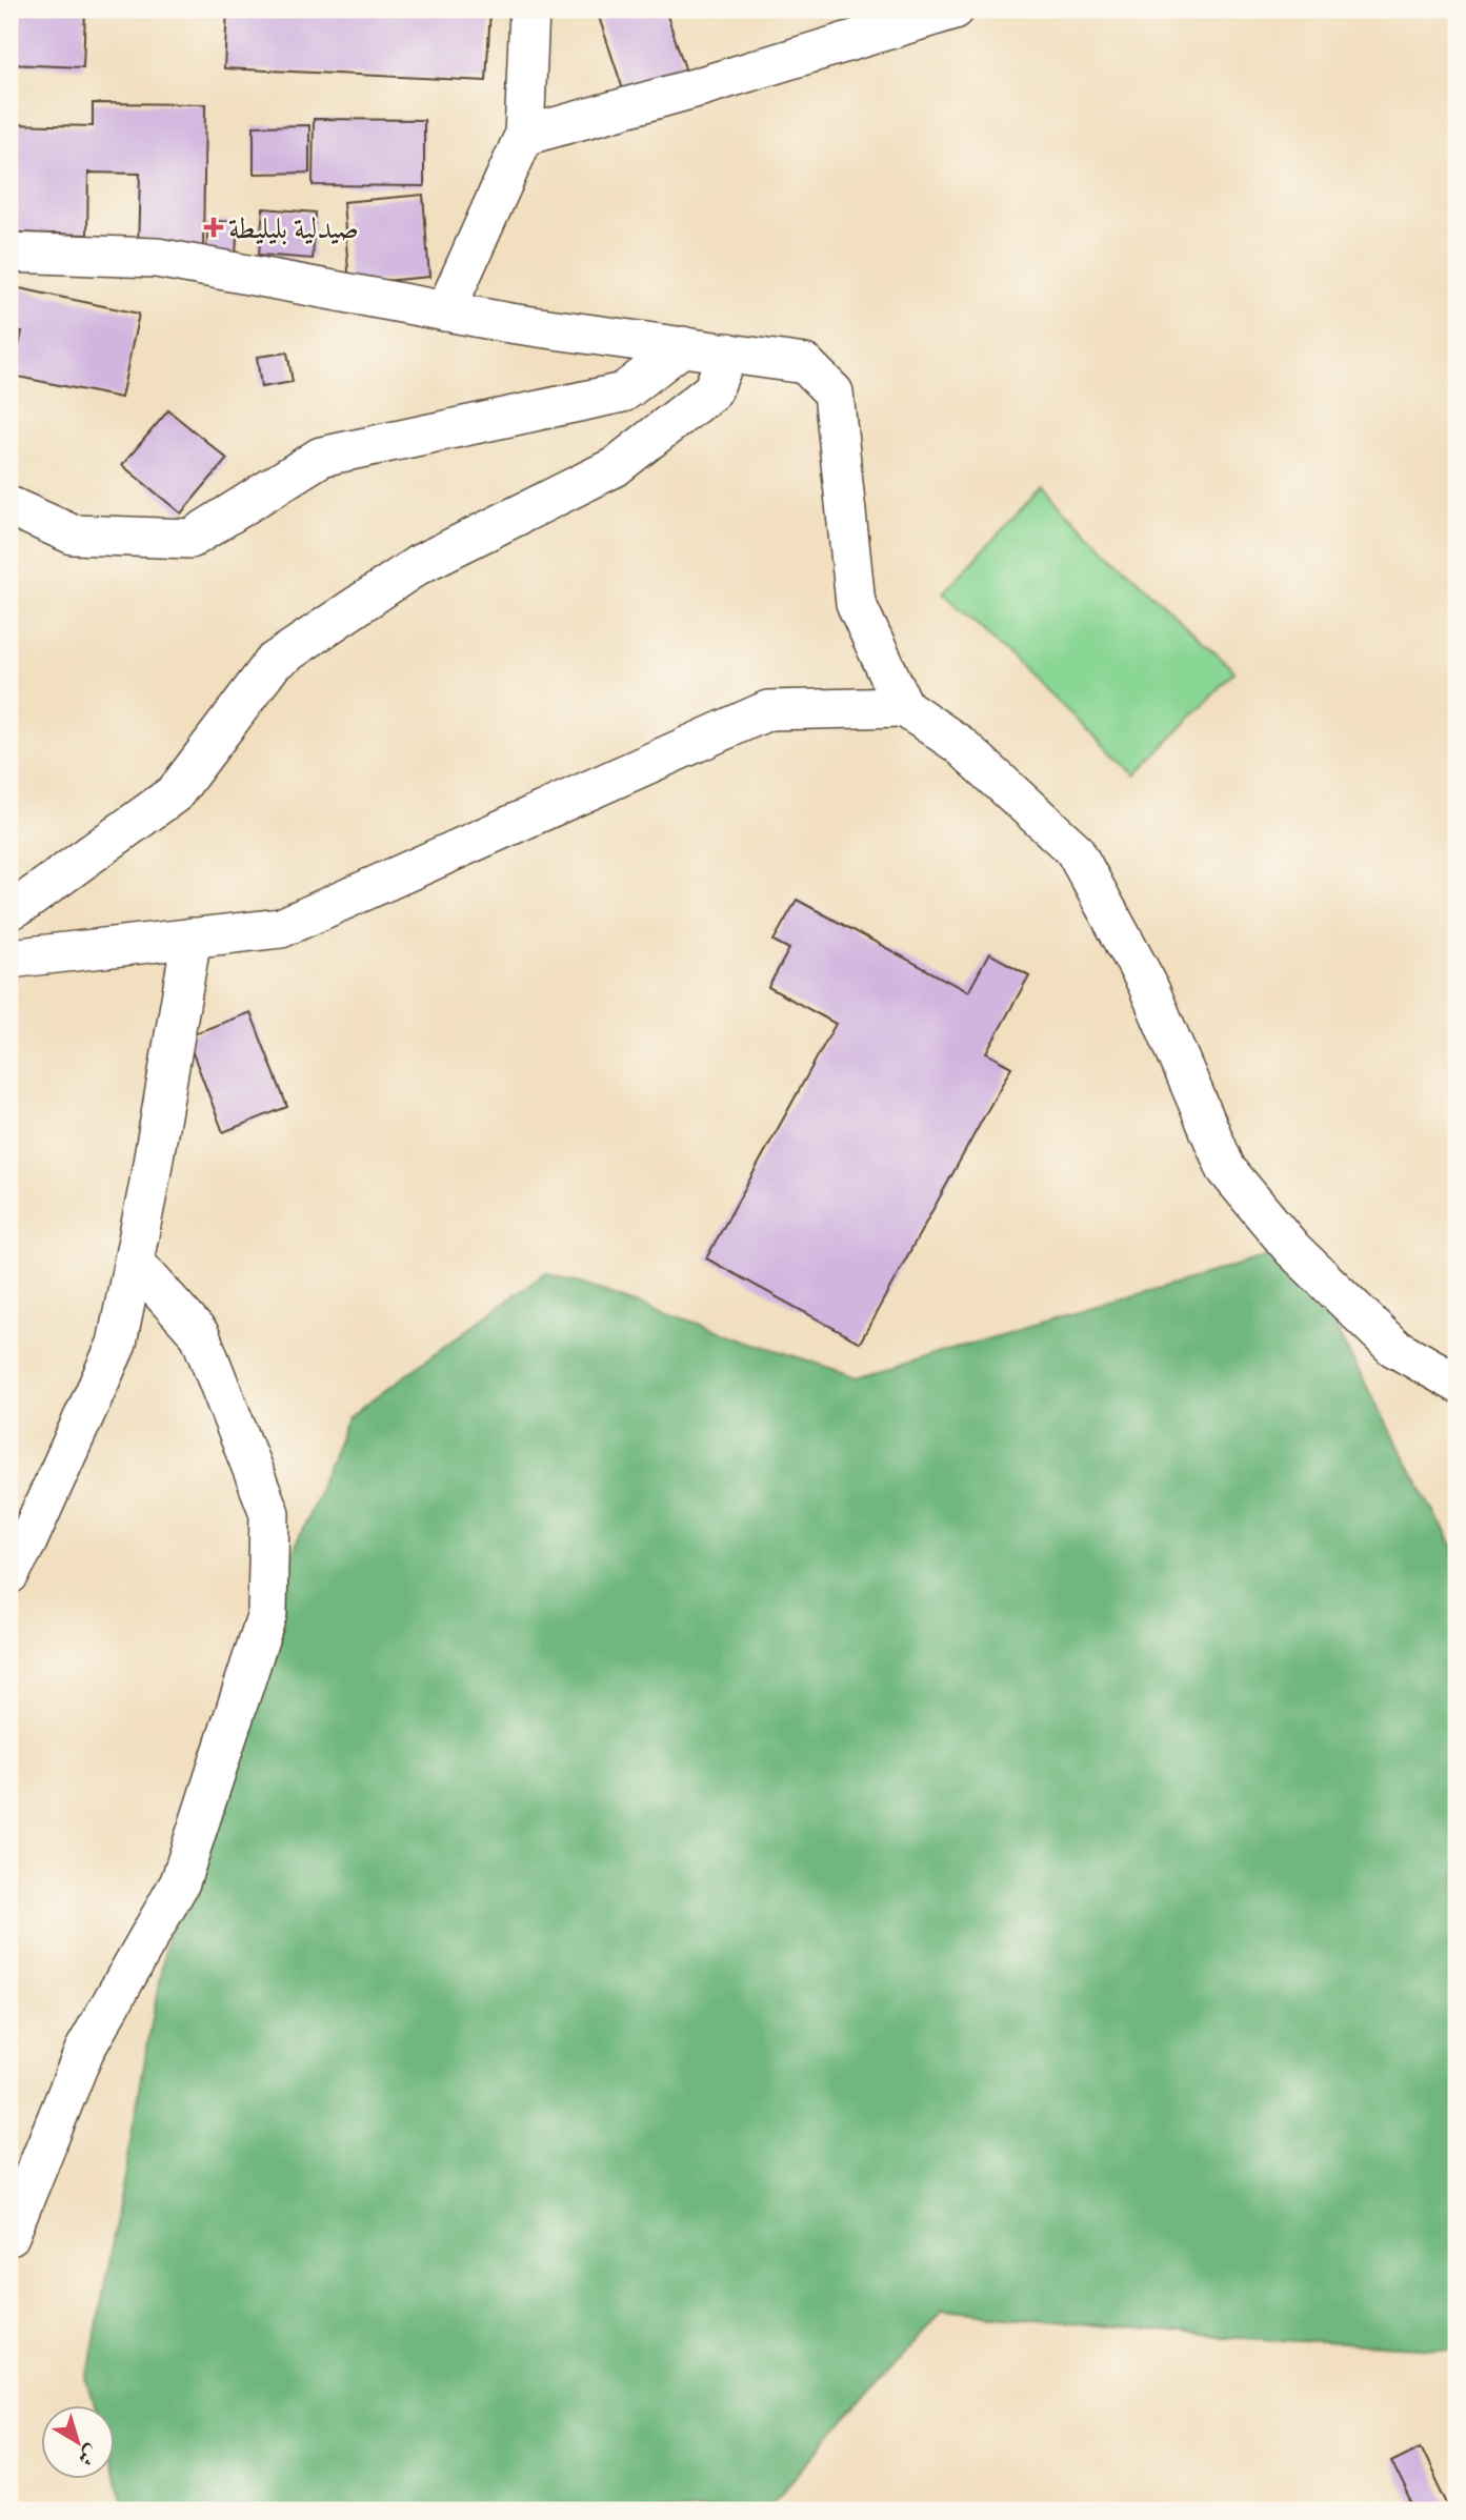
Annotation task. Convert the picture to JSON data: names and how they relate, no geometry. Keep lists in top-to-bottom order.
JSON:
{
  "places": {
    "health": ["صيدلية بليليطة"]
  },
  "north": "bottom right"
}
